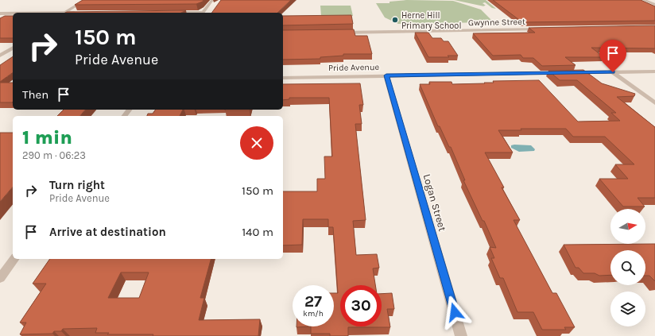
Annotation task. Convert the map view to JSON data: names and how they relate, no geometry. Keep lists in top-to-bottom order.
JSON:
{
  "streets": {
    "street": ["Gwynne Street", "Pride Avenue", "Logan Street"]
  },
  "crossings": [
    ["Pride Avenue", "Logan Street"]
  ],
  "places": ["Herne Hill Primary School"],
  "north": "right",
  "page": {
    "turn": ["150 m", "Pride Avenue"],
    "then": "Then",
    "heading": ["1 min", "290 m · 06:23"],
    "list": [
      {
        "name": "Turn right",
        "note": "Pride Avenue",
        "value": "150 m"
      },
      {
        "name": "Arrive at destination",
        "value": "140 m"
      }
    ],
    "speed": "27 km/h",
    "limit": "30"
  }
}
